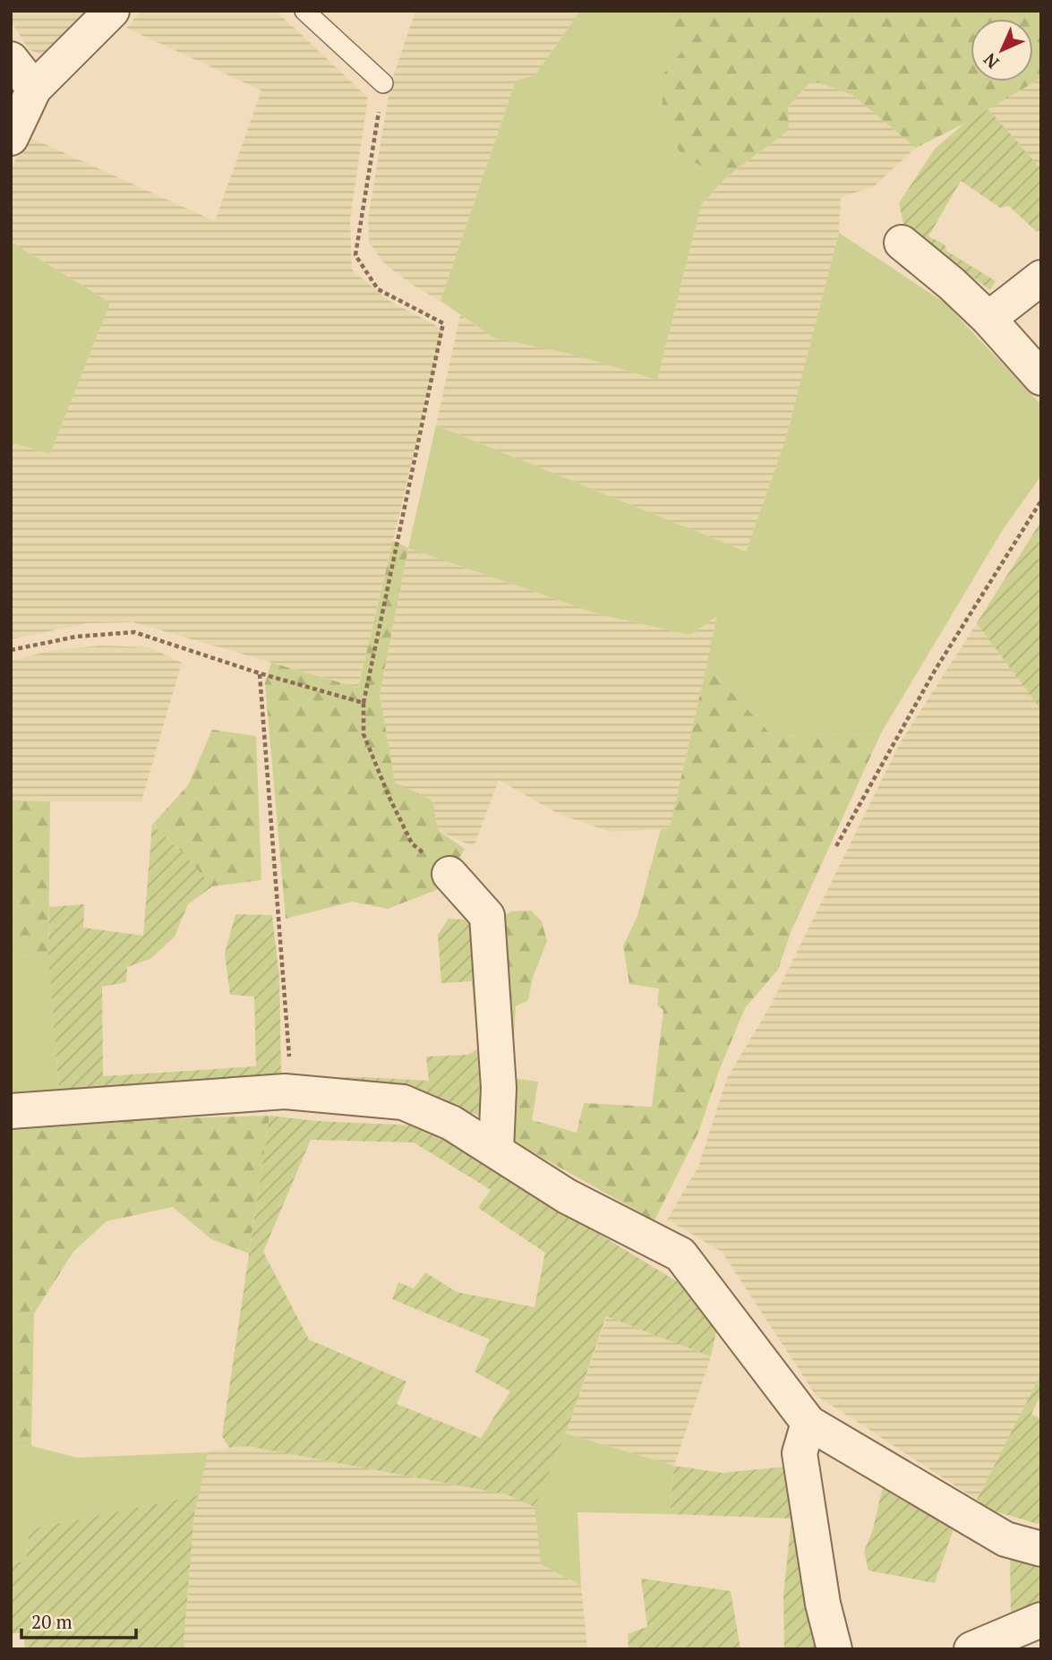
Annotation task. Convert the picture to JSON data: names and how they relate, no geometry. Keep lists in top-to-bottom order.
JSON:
{
  "scale_bar": "20 m",
  "north": "bottom left"
}
